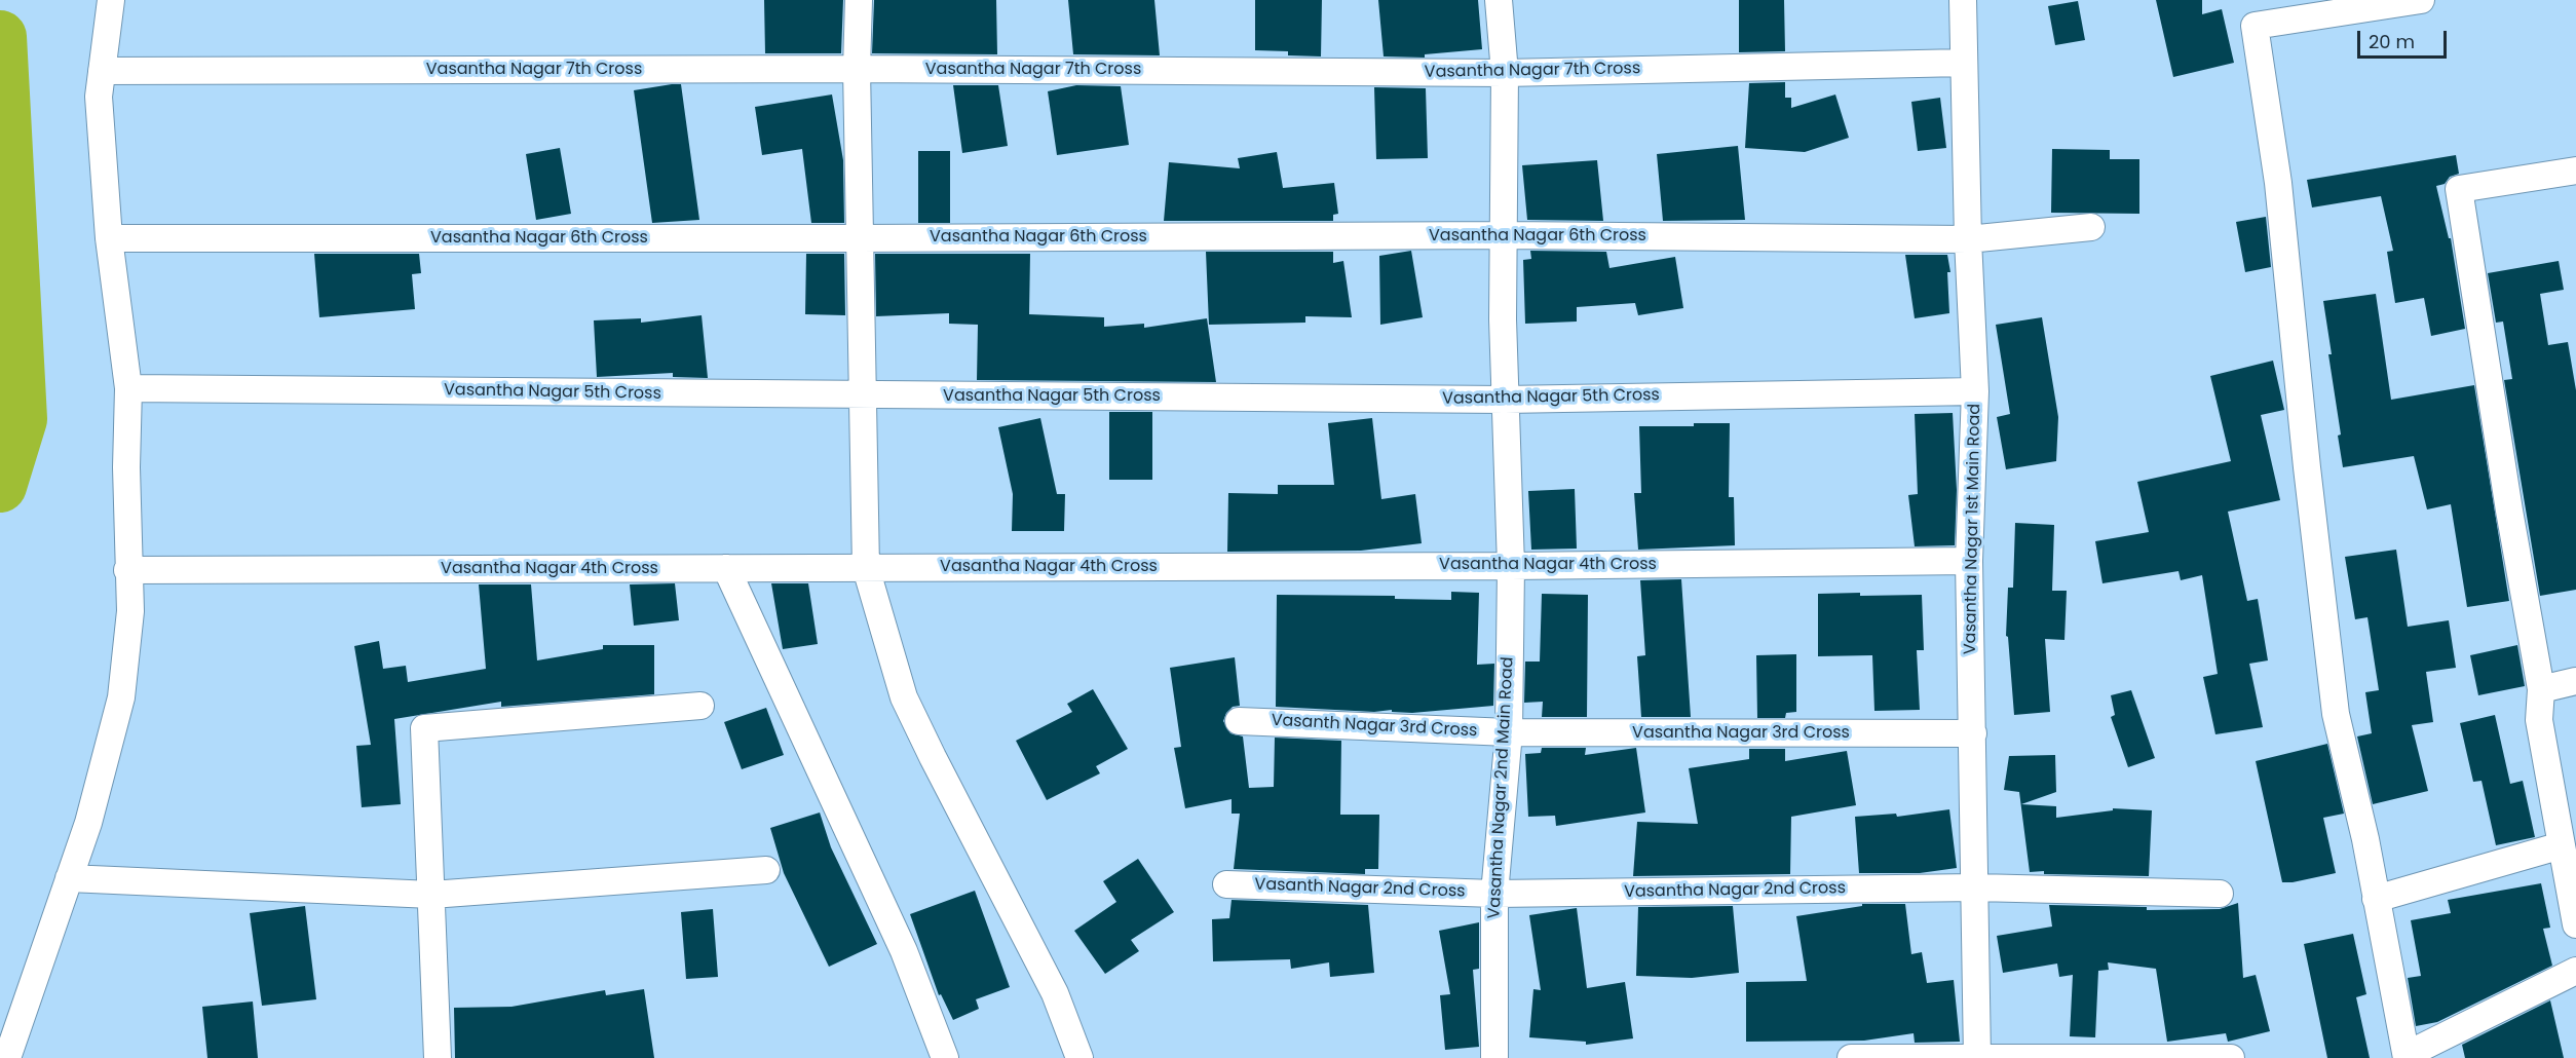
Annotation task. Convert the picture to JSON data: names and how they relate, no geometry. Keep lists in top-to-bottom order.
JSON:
{
  "streets": {
    "street": [
      "Vasantha Nagar 7th Cross",
      "Vasantha Nagar 6th Cross",
      "Vasantha Nagar 5th Cross",
      "Vasantha Nagar 1st Main Road",
      "Vasantha Nagar 4th Cross",
      "Vasanth Nagar 3rd Cross",
      "Vasantha Nagar 3rd Cross",
      "Vasantha Nagar 2nd Main Road",
      "Vasanth Nagar 2nd Cross",
      "Vasantha Nagar 2nd Cross"
    ]
  },
  "crossings": [
    ["Vasantha Nagar 7th Cross", "Vasantha Nagar 1st Main Road"],
    ["Vasantha Nagar 7th Cross", "Vasantha Nagar 2nd Main Road"],
    ["Vasantha Nagar 6th Cross", "Vasantha Nagar 1st Main Road"],
    ["Vasantha Nagar 6th Cross", "Vasantha Nagar 2nd Main Road"],
    ["Vasantha Nagar 5th Cross", "Vasantha Nagar 1st Main Road"],
    ["Vasantha Nagar 5th Cross", "Vasantha Nagar 2nd Main Road"],
    ["Vasantha Nagar 1st Main Road", "Vasantha Nagar 4th Cross"],
    ["Vasantha Nagar 1st Main Road", "Vasantha Nagar 3rd Cross"],
    ["Vasantha Nagar 1st Main Road", "Vasantha Nagar 2nd Cross"],
    ["Vasantha Nagar 4th Cross", "Vasantha Nagar 2nd Main Road"],
    ["Vasanth Nagar 3rd Cross", "Vasantha Nagar 3rd Cross"],
    ["Vasanth Nagar 3rd Cross", "Vasantha Nagar 2nd Main Road"],
    ["Vasantha Nagar 3rd Cross", "Vasantha Nagar 2nd Main Road"],
    ["Vasantha Nagar 2nd Main Road", "Vasanth Nagar 2nd Cross"],
    ["Vasantha Nagar 2nd Main Road", "Vasantha Nagar 2nd Cross"],
    ["Vasanth Nagar 2nd Cross", "Vasantha Nagar 2nd Cross"]
  ],
  "scale_bar": "20 m"
}
